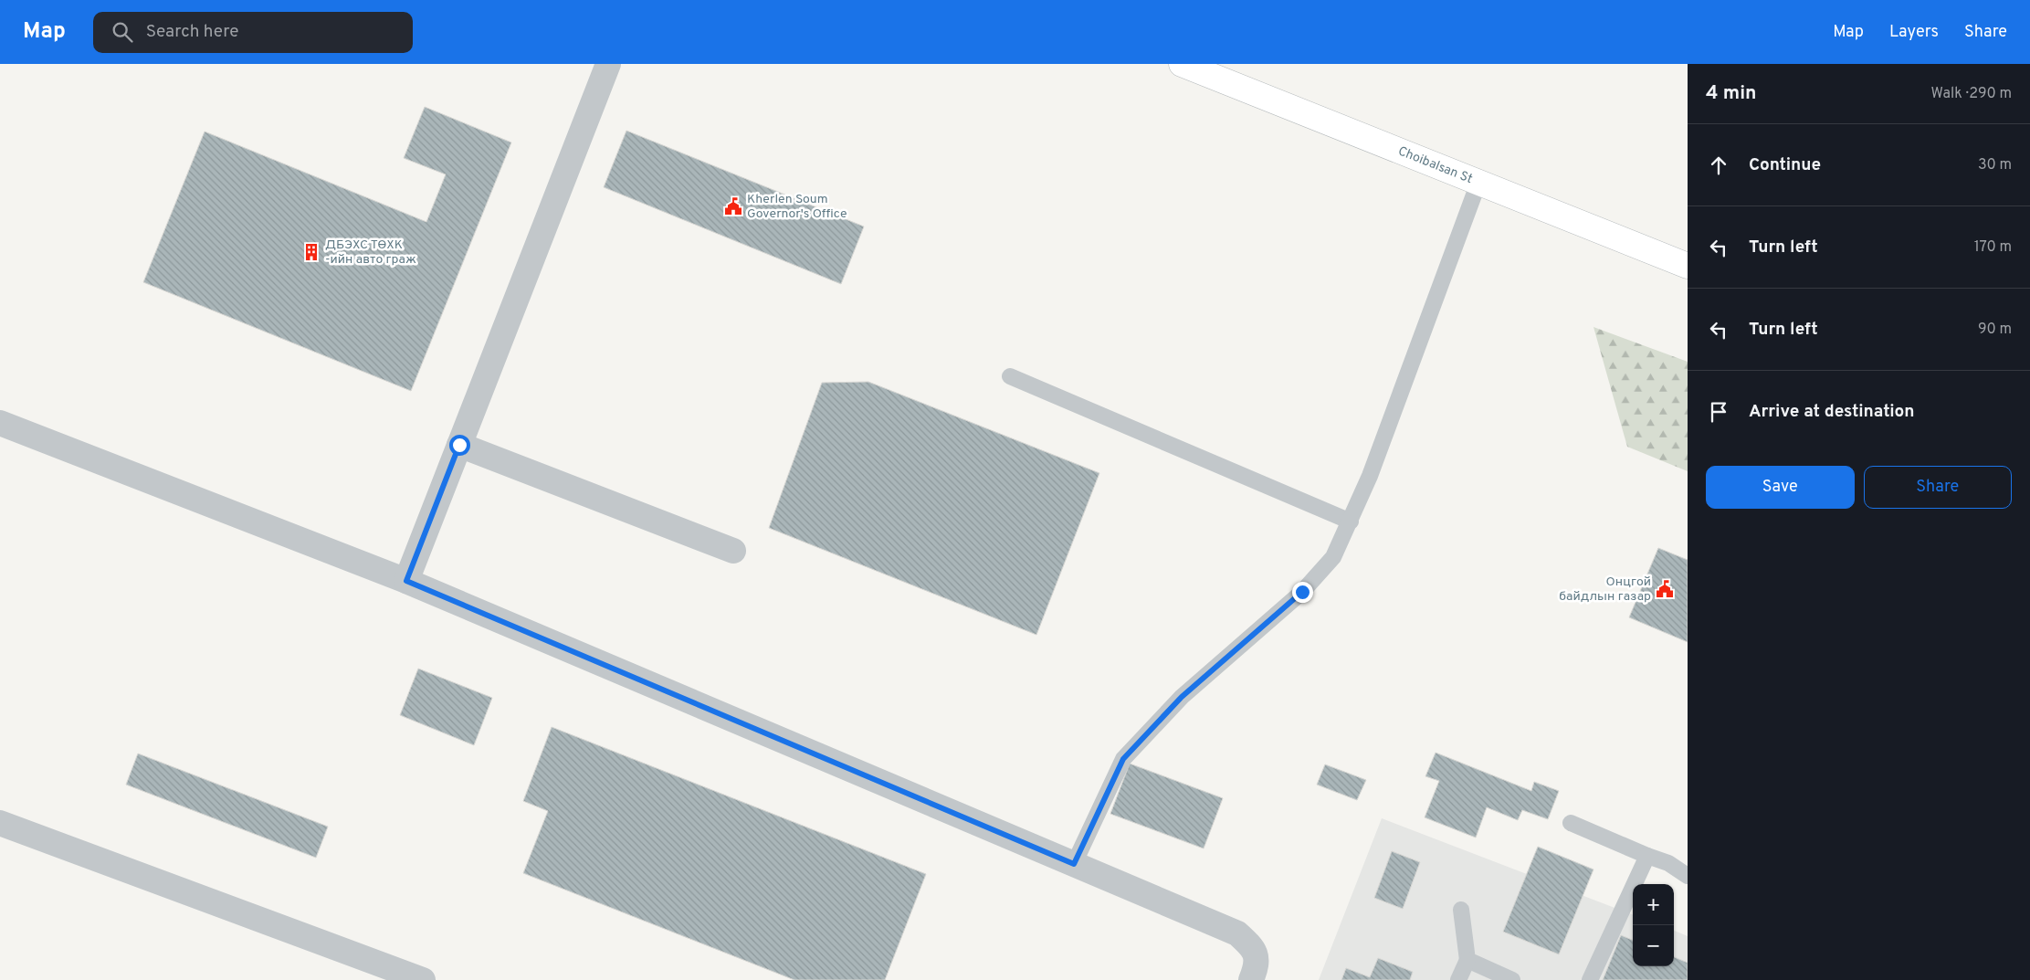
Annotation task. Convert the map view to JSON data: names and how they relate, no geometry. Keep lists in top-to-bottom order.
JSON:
{
  "streets": {
    "highway": ["Choibalsan St"]
  },
  "places": {
    "public building": ["Kherlen Soum Governor's Office", "Онцгой байдлын газар"],
    "building": ["ДБЭХС ТӨХК -ийн авто граж"]
  },
  "page": {
    "header": "Map",
    "search": "Search here",
    "nav": ["Map", "Layers", "Share"],
    "heading": ["4 min", "Walk · 290 m"],
    "list": [
      ["Continue", "30 m"],
      ["Turn left", "170 m"],
      ["Turn left", "90 m"],
      "Arrive at destination"
    ],
    "buttons": ["Save", "Share"],
    "map_buttons": ["+", "−"]
  }
}
